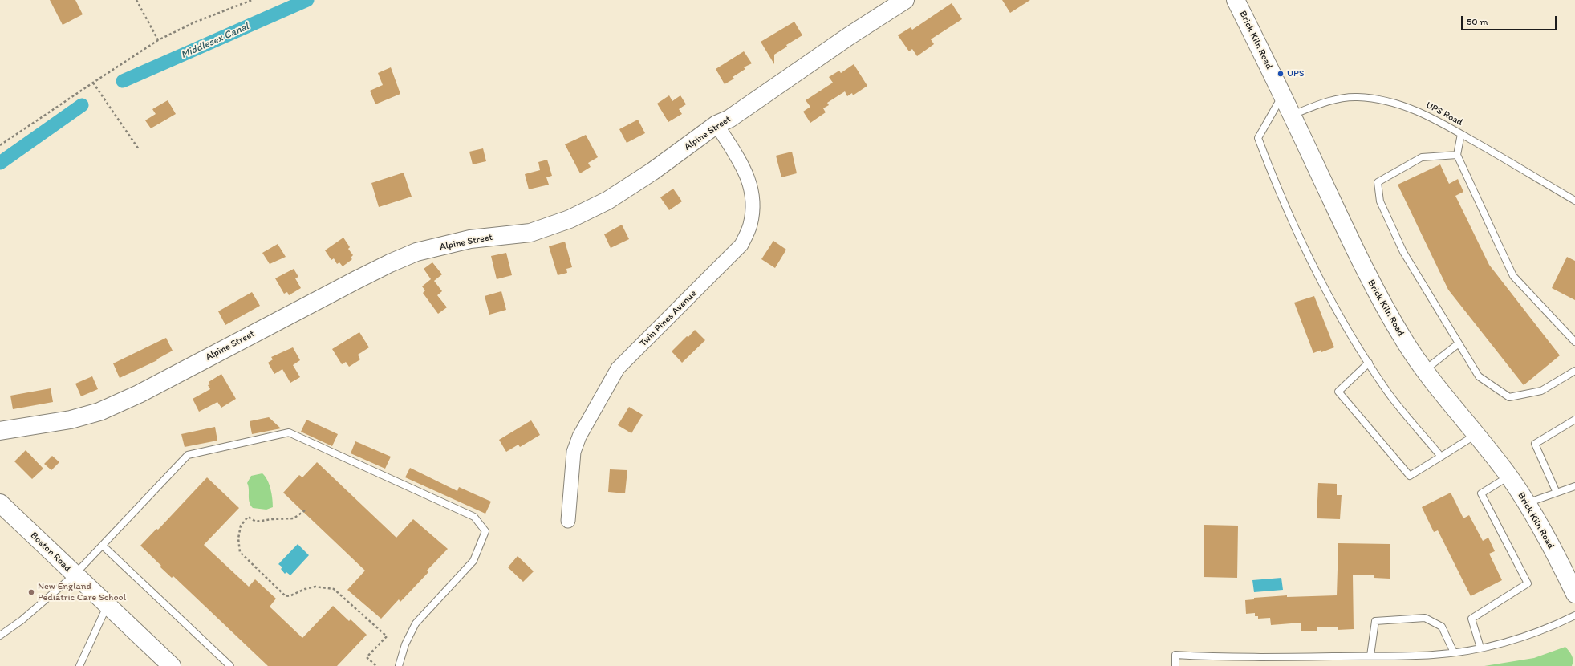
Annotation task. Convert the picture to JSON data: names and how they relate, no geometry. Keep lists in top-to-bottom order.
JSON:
{
  "streets": {
    "street": [
      "Brick Kiln Road",
      "Alpine Street",
      "Twin Pines Avenue",
      "Boston Road"
    ],
    "lane": ["UPS Road"]
  },
  "crossings": [
    ["Brick Kiln Road", "UPS Road"],
    ["Alpine Street", "Twin Pines Avenue"]
  ],
  "water": ["Middlesex Canal"],
  "places": ["UPS", "New England Pediatric Care School"],
  "scale_bar": "50 m"
}
